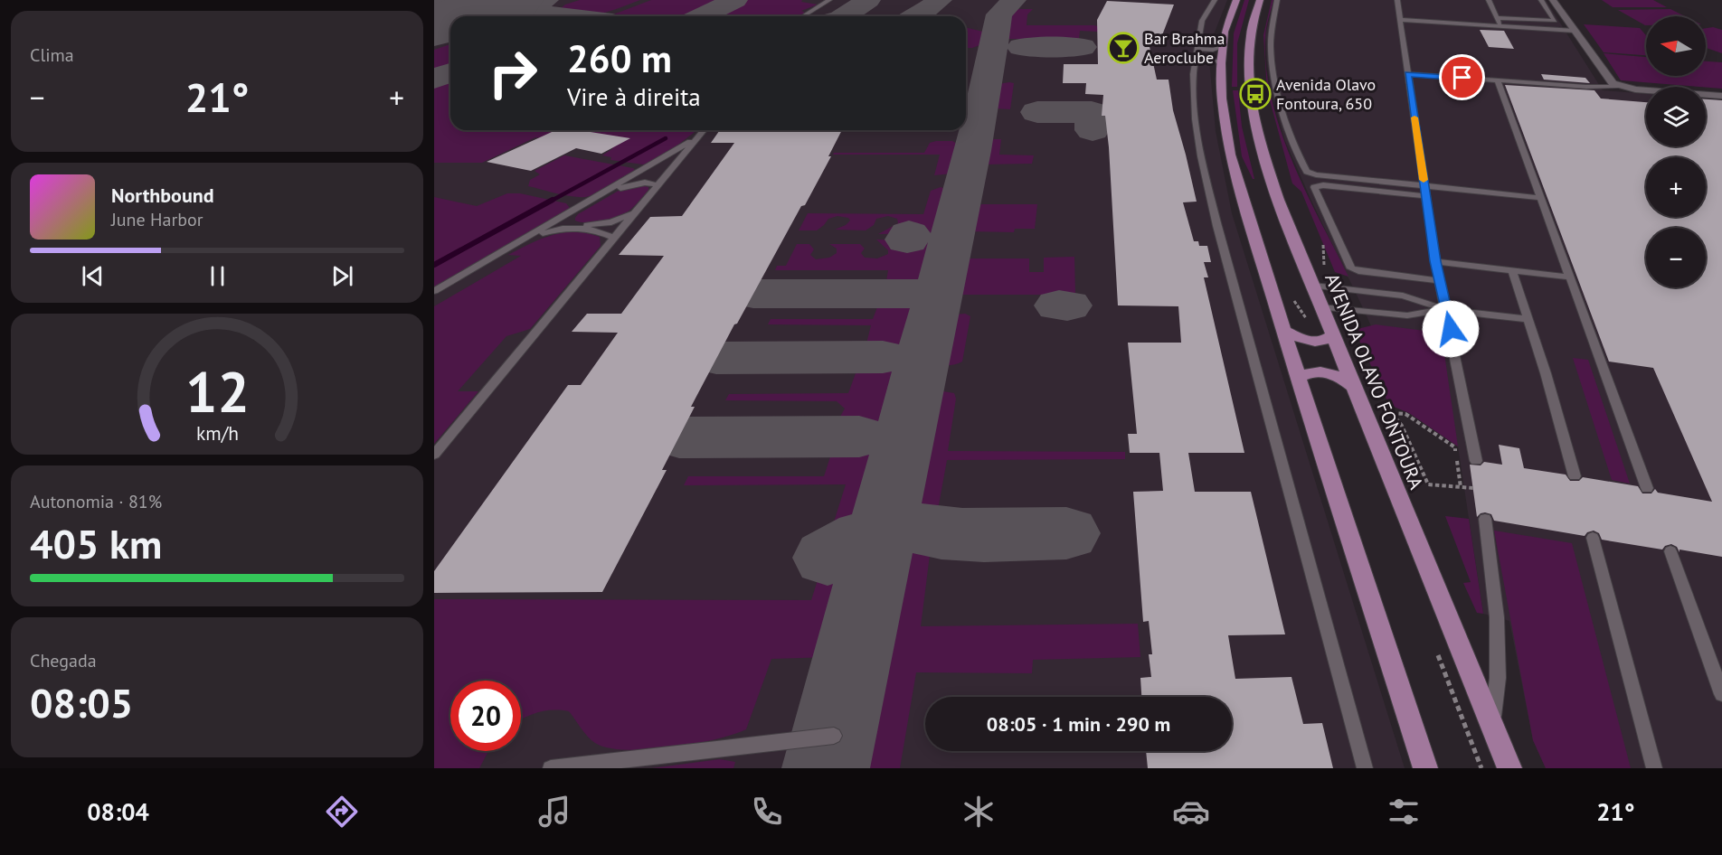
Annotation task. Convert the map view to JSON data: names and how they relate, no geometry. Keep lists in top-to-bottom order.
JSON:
{
  "streets": {
    "main road": ["AVENIDA OLAVO FONTOURA"]
  },
  "places": {
    "bar": ["Bar Brahma Aeroclube"],
    "bus stop": ["Avenida Olavo Fontoura, 650"]
  },
  "north": "left",
  "page": {
    "tile": [
      "Clima",
      ["Autonomia · 81%", "405 km"],
      ["Chegada", "08:05"]
    ],
    "map_buttons": ["+", "−"],
    "turn": ["260 m", "Vire à direita"],
    "heat": ["−", "21°", "+"],
    "song": ["Northbound", "June Harbor"],
    "limit": "20",
    "trip": "08:05 · 1 min · 290 m",
    "tabs": ["08:04", "21°"],
    "gauge": ["12", "km/h"]
  }
}
